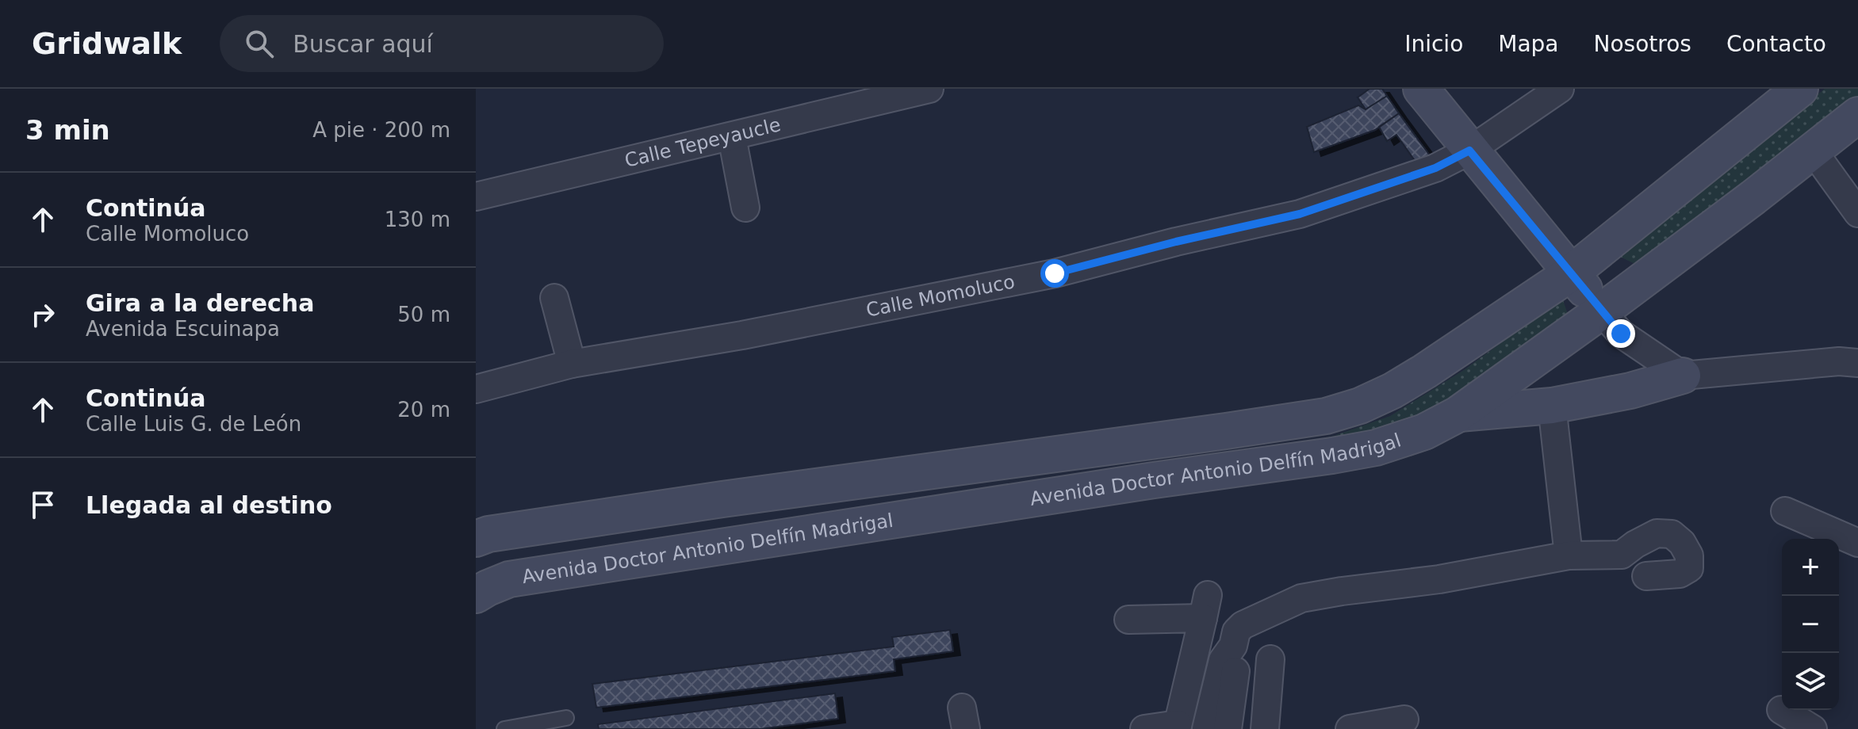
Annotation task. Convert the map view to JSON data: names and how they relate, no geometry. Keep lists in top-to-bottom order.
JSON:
{
  "streets": {
    "main road": ["Avenida Doctor Antonio Delfín Madrigal"],
    "street": ["Calle Tepeyaucle", "Calle Momoluco"]
  },
  "page": {
    "header": "Gridwalk",
    "search": "Buscar aquí",
    "nav": [
      "Inicio",
      "Mapa",
      "Nosotros",
      "Contacto"
    ],
    "heading": ["3 min", "A pie · 200 m"],
    "list": [
      ["Continúa", "Calle Momoluco", "130 m"],
      ["Gira a la derecha", "Avenida Escuinapa", "50 m"],
      ["Continúa", "Calle Luis G. de León", "20 m"],
      "Llegada al destino"
    ],
    "map_buttons": ["+", "−"]
  }
}
